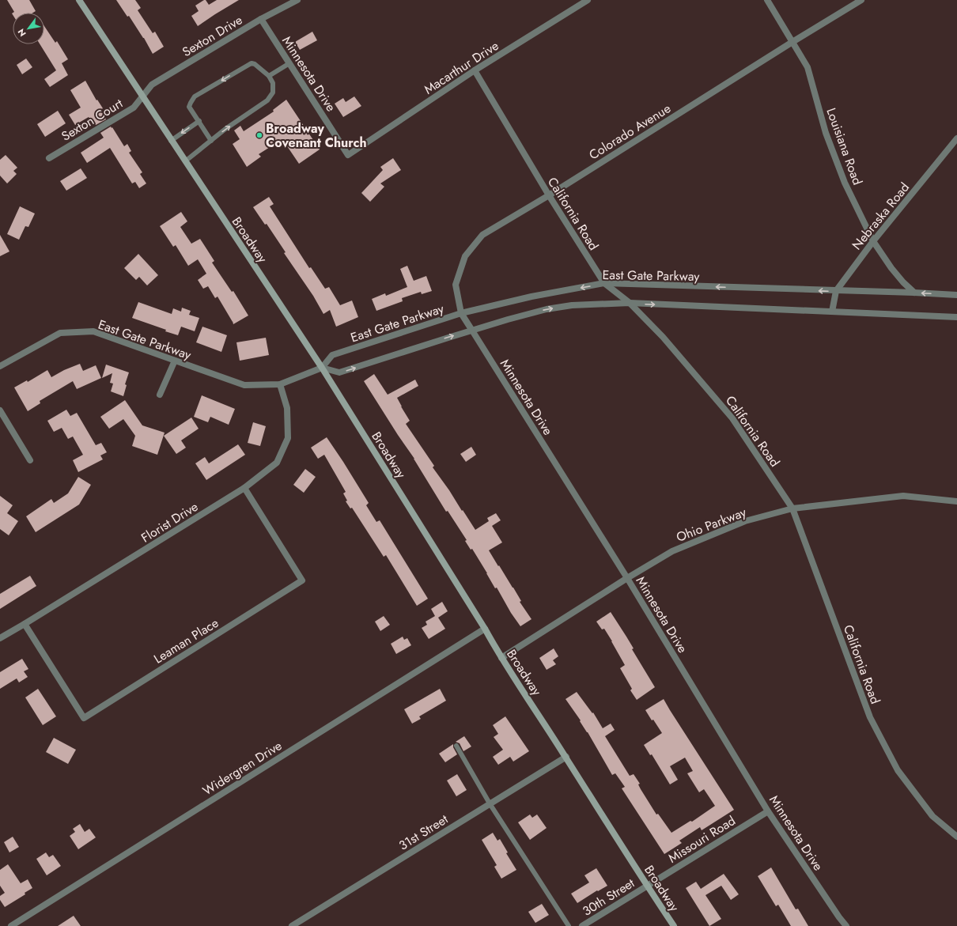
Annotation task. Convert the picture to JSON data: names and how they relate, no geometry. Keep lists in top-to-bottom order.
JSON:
{
  "streets": {
    "main road": ["Broadway"],
    "street": [
      "Sexton Drive",
      "Macarthur Drive",
      "Minnesota Drive",
      "Sexton Court",
      "Colorado Avenue",
      "Louisiana Road",
      "California Road",
      "Nebraska Road",
      "East Gate Parkway",
      "Florist Drive",
      "Ohio Parkway",
      "Leaman Place",
      "Widergren Drive",
      "31st Street",
      "Missouri Road",
      "30th Street"
    ]
  },
  "crossings": [
    ["Sexton Drive", "Minnesota Drive"],
    ["Sexton Drive", "Sexton Court"],
    ["Sexton Drive", "Broadway"],
    ["Macarthur Drive", "Minnesota Drive"],
    ["Macarthur Drive", "California Road"],
    ["Minnesota Drive", "Colorado Avenue"],
    ["Minnesota Drive", "East Gate Parkway"],
    ["Minnesota Drive", "Ohio Parkway"],
    ["Minnesota Drive", "Missouri Road"],
    ["Sexton Court", "Broadway"],
    ["Colorado Avenue", "Louisiana Road"],
    ["Colorado Avenue", "California Road"],
    ["Colorado Avenue", "East Gate Parkway"],
    ["Louisiana Road", "Nebraska Road"],
    ["Louisiana Road", "East Gate Parkway"],
    ["California Road", "East Gate Parkway"],
    ["California Road", "Ohio Parkway"],
    ["Nebraska Road", "East Gate Parkway"],
    ["Broadway", "East Gate Parkway"],
    ["Broadway", "Ohio Parkway"],
    ["Broadway", "Widergren Drive"],
    ["Broadway", "31st Street"],
    ["Broadway", "Missouri Road"],
    ["Broadway", "30th Street"],
    ["East Gate Parkway", "Florist Drive"],
    ["Florist Drive", "Leaman Place"],
    ["Missouri Road", "30th Street"]
  ],
  "places": ["Broadway Covenant Church"],
  "north": "bottom left"
}
